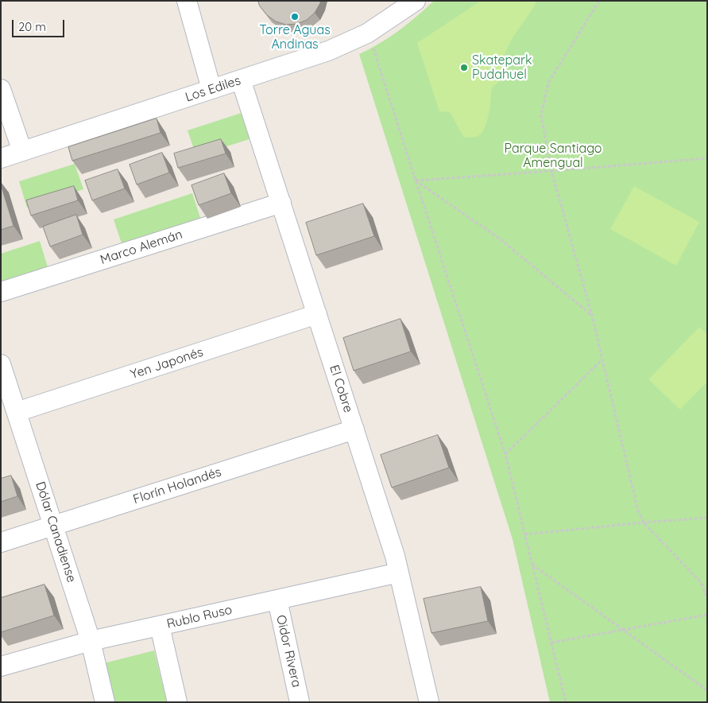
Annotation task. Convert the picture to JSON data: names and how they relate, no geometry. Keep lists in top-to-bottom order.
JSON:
{
  "streets": {
    "street": [
      "Los Ediles",
      "Marco Alemán",
      "Yen Japonés",
      "El Cobre",
      "Florín Holandés",
      "Dólar Canadiense",
      "Rublo Ruso",
      "Oidor Rivera"
    ]
  },
  "crossings": [
    ["Los Ediles", "El Cobre"],
    ["Marco Alemán", "El Cobre"],
    ["Yen Japonés", "El Cobre"],
    ["Yen Japonés", "Dólar Canadiense"],
    ["El Cobre", "Florín Holandés"],
    ["El Cobre", "Rublo Ruso"],
    ["Florín Holandés", "Dólar Canadiense"],
    ["Dólar Canadiense", "Rublo Ruso"],
    ["Rublo Ruso", "Oidor Rivera"]
  ],
  "parks": ["Parque Santiago Amengual"],
  "places": ["Torre Aguas Andinas", "Skatepark Pudahuel"],
  "scale_bar": "20 m"
}
